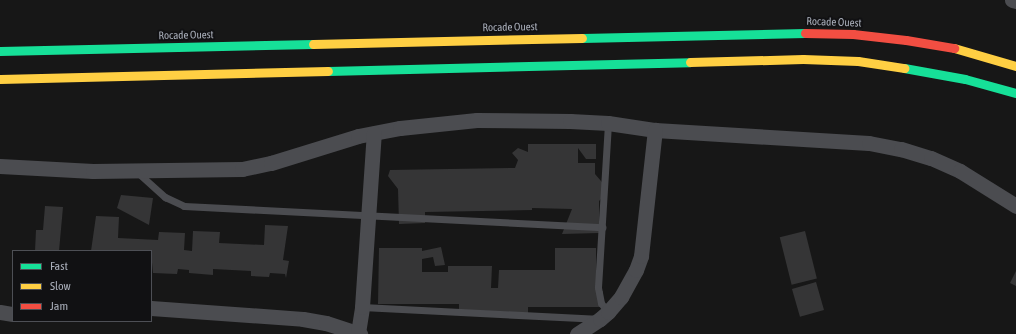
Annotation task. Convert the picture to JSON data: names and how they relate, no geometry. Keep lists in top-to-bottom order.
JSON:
{
  "streets": {
    "highway": ["Rocade Ouest"]
  },
  "legend": ["Fast", "Slow", "Jam"]
}
